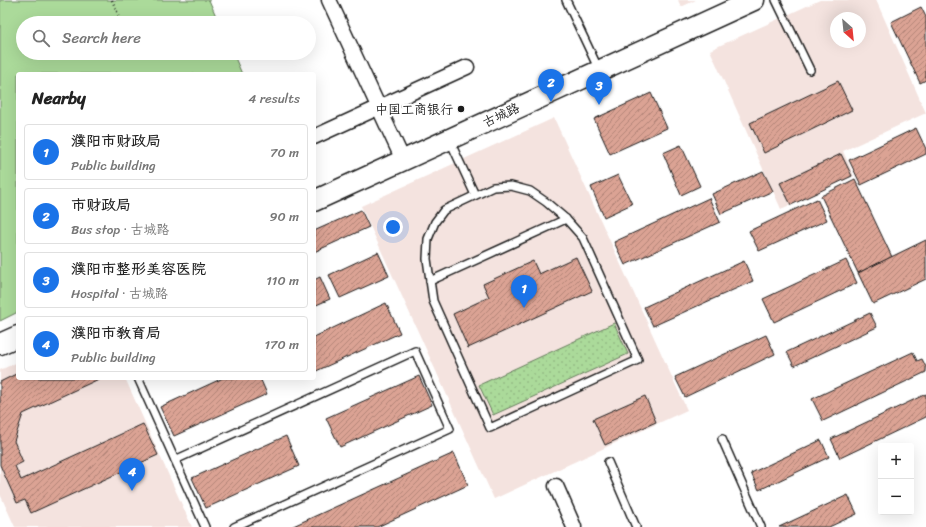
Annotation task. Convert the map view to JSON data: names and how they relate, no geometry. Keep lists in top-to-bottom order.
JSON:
{
  "streets": {
    "street": ["古城路"]
  },
  "places": ["中国工商银行"],
  "north": "bottom right",
  "page": {
    "search": "Search here",
    "pins": [
      "2",
      "3",
      "1",
      "4"
    ],
    "heading": ["Nearby", "4 results"],
    "list": [
      {
        "mark": "1",
        "name": "濮阳市财政局",
        "note": "Public building",
        "value": "70 m"
      },
      {
        "mark": "2",
        "name": "市财政局",
        "note": "Bus stop · 古城路",
        "value": "90 m"
      },
      {
        "mark": "3",
        "name": "濮阳市整形美容医院",
        "note": "Hospital · 古城路",
        "value": "110 m"
      },
      {
        "mark": "4",
        "name": "濮阳市教育局",
        "note": "Public building",
        "value": "170 m"
      }
    ],
    "map_buttons": ["+", "−"]
  }
}
